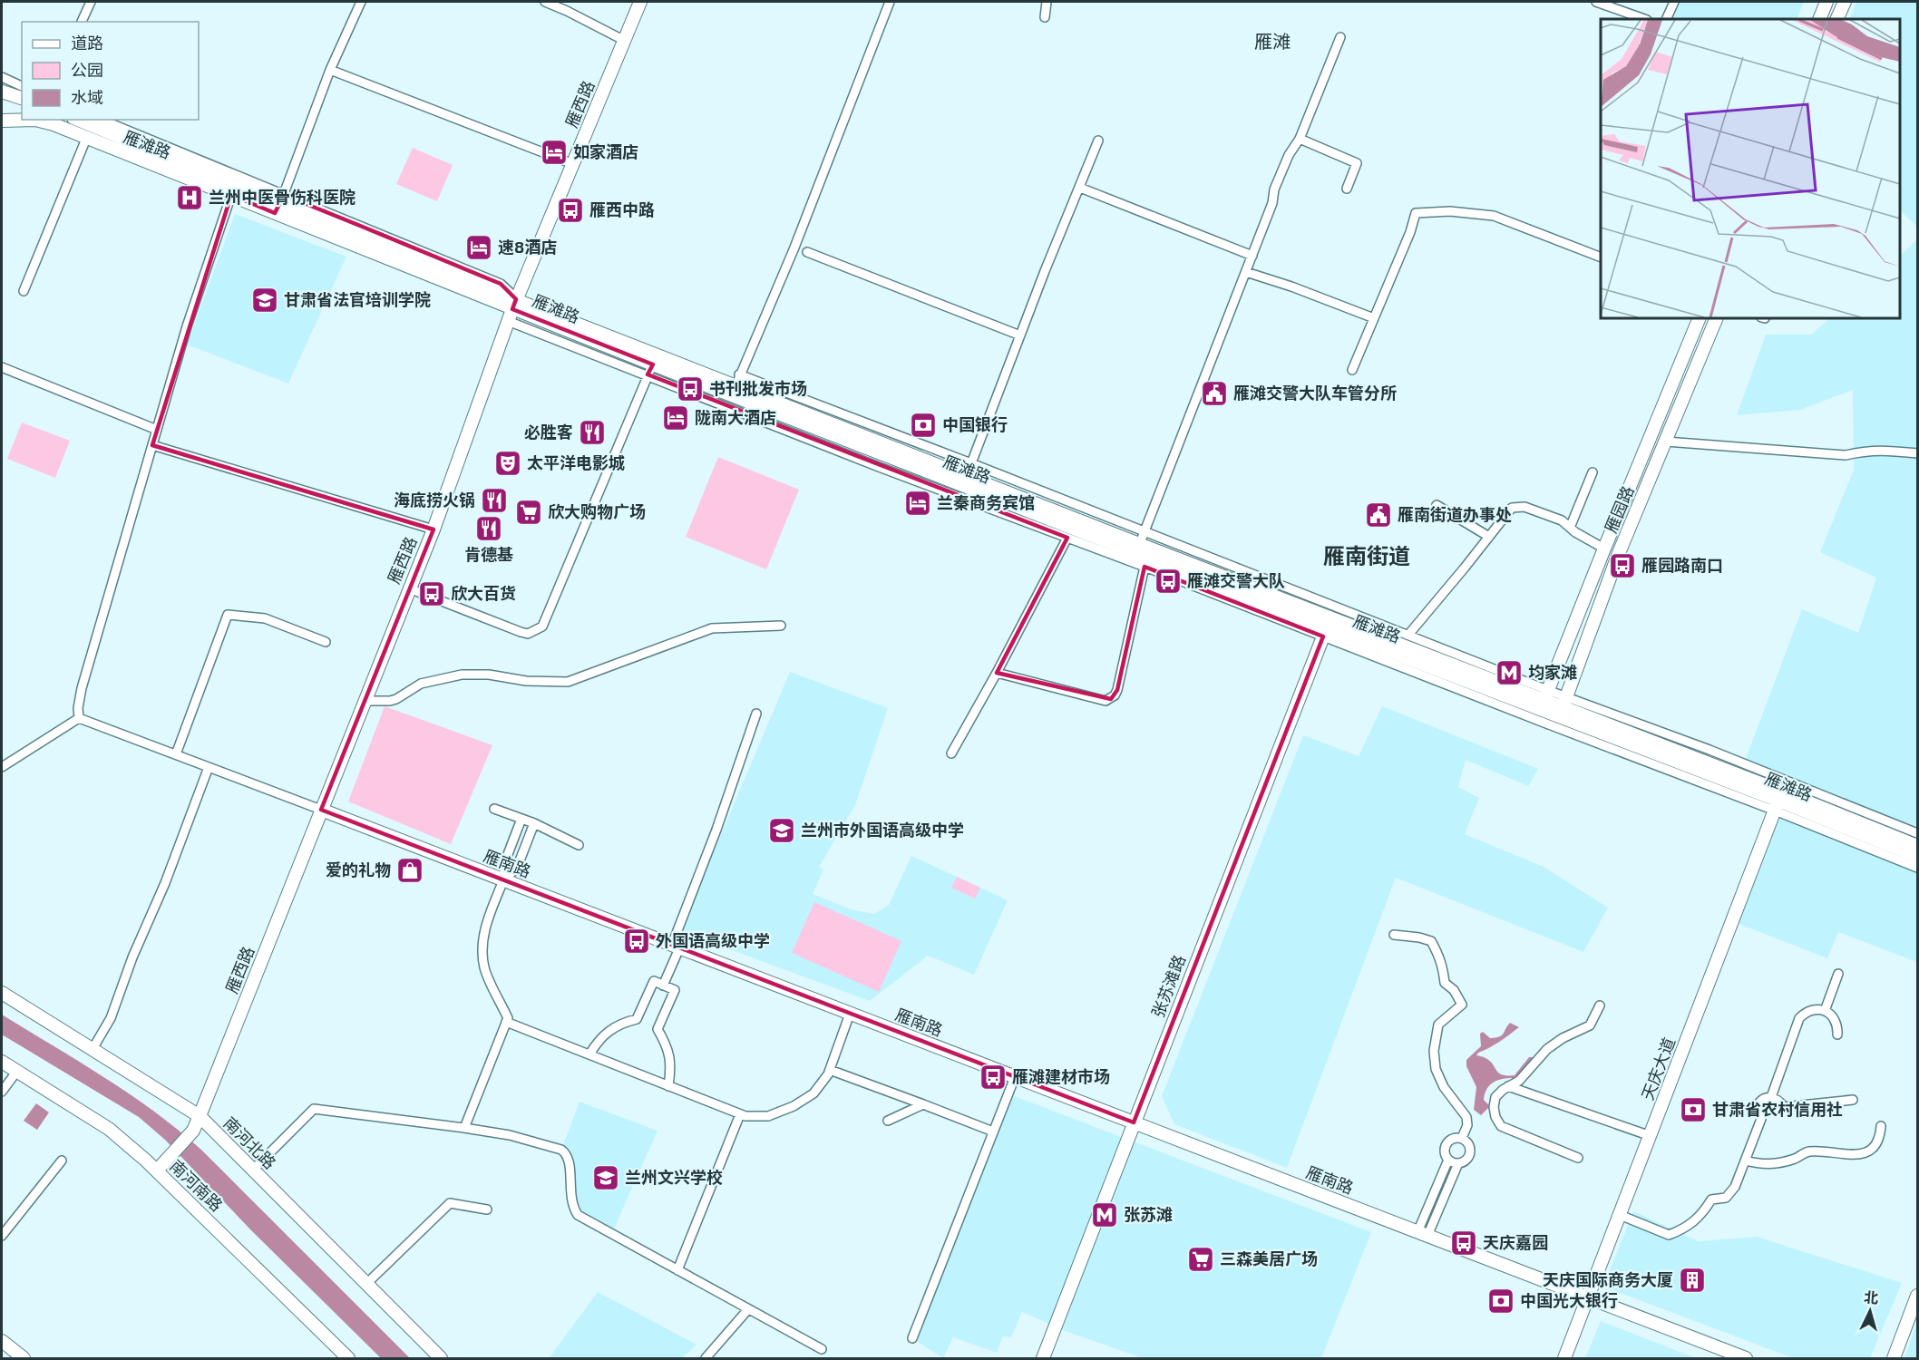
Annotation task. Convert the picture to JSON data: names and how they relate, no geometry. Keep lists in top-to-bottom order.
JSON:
{
  "streets": {
    "main road": [
      "雁西路",
      "雁滩路",
      "雁园路",
      "雁南路",
      "张苏滩路",
      "天庆大道",
      "南河北路",
      "南河南路"
    ]
  },
  "crossings": [
    ["雁西路", "雁滩路"],
    ["雁西路", "雁南路"],
    ["雁西路", "南河北路"],
    ["雁西路", "南河南路"],
    ["雁滩路", "雁园路"],
    ["雁滩路", "张苏滩路"],
    ["雁滩路", "天庆大道"],
    ["雁南路", "张苏滩路"],
    ["雁南路", "天庆大道"]
  ],
  "districts": ["雁滩", "雁南街道"],
  "places": {
    "hotel": [
      "如家酒店",
      "速8酒店",
      "陇南大酒店",
      "兰秦商务宾馆"
    ],
    "hospital": ["兰州中医骨伤科医院"],
    "bus stop": [
      "雁西中路",
      "书刊批发市场",
      "雁园路南口",
      "雁滩交警大队",
      "欣大百货",
      "外国语高级中学",
      "雁滩建材市场",
      "天庆嘉园"
    ],
    "school or university": ["甘肃省法官培训学院", "兰州市外国语高级中学", "兰州文兴学校"],
    "public building": ["雁滩交警大队车管分所", "雁南街道办事处"],
    "bank": ["中国银行", "甘肃省农村信用社", "中国光大银行"],
    "restaurant": ["必胜客", "海底捞火锅", "肯德基"],
    "theatre": ["太平洋电影城"],
    "supermarket": ["欣大购物广场", "三森美居广场"],
    "metro station": ["均家滩", "张苏滩"],
    "shop": ["爱的礼物"],
    "building": ["天庆国际商务大厦"]
  },
  "legend": ["道路", "公园", "水域"],
  "north": "top"
}
